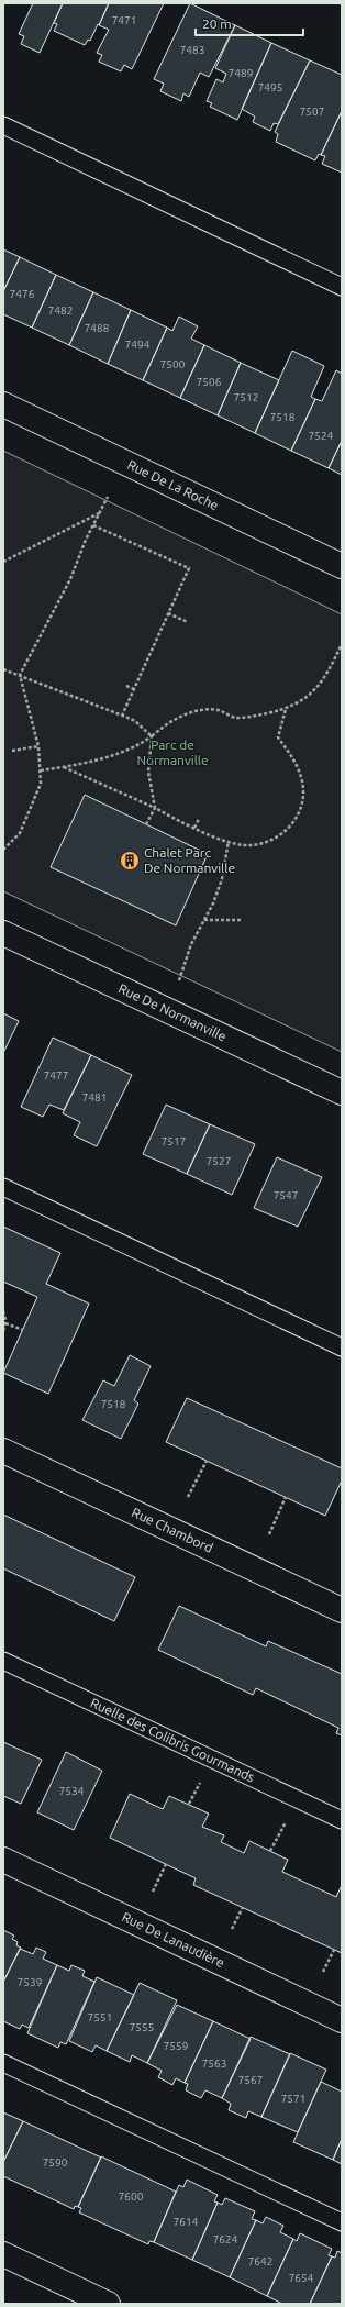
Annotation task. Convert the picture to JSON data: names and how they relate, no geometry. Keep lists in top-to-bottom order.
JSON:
{
  "streets": {
    "street": [
      "Rue De La Roche",
      "Rue De Normanville",
      "Rue Chambord",
      "Rue De Lanaudière"
    ],
    "lane": ["Ruelle des Colibris Gourmands"]
  },
  "parks": ["Parc de Normanville"],
  "places": {
    "building": ["Chalet Parc De Normanville"]
  },
  "house_numbers": [
    "7471",
    "7483",
    "7489",
    "7495",
    "7507",
    "7476",
    "7482",
    "7488",
    "7494",
    "7500",
    "7506",
    "7512",
    "7518",
    "7524",
    "7477",
    "7481",
    "7517",
    "7527",
    "7547",
    "7518",
    "7534",
    "7539",
    "7551",
    "7555",
    "7559",
    "7563",
    "7567",
    "7571",
    "7590",
    "7600",
    "7614",
    "7624",
    "7642",
    "7654"
  ],
  "scale_bar": "20 m"
}
